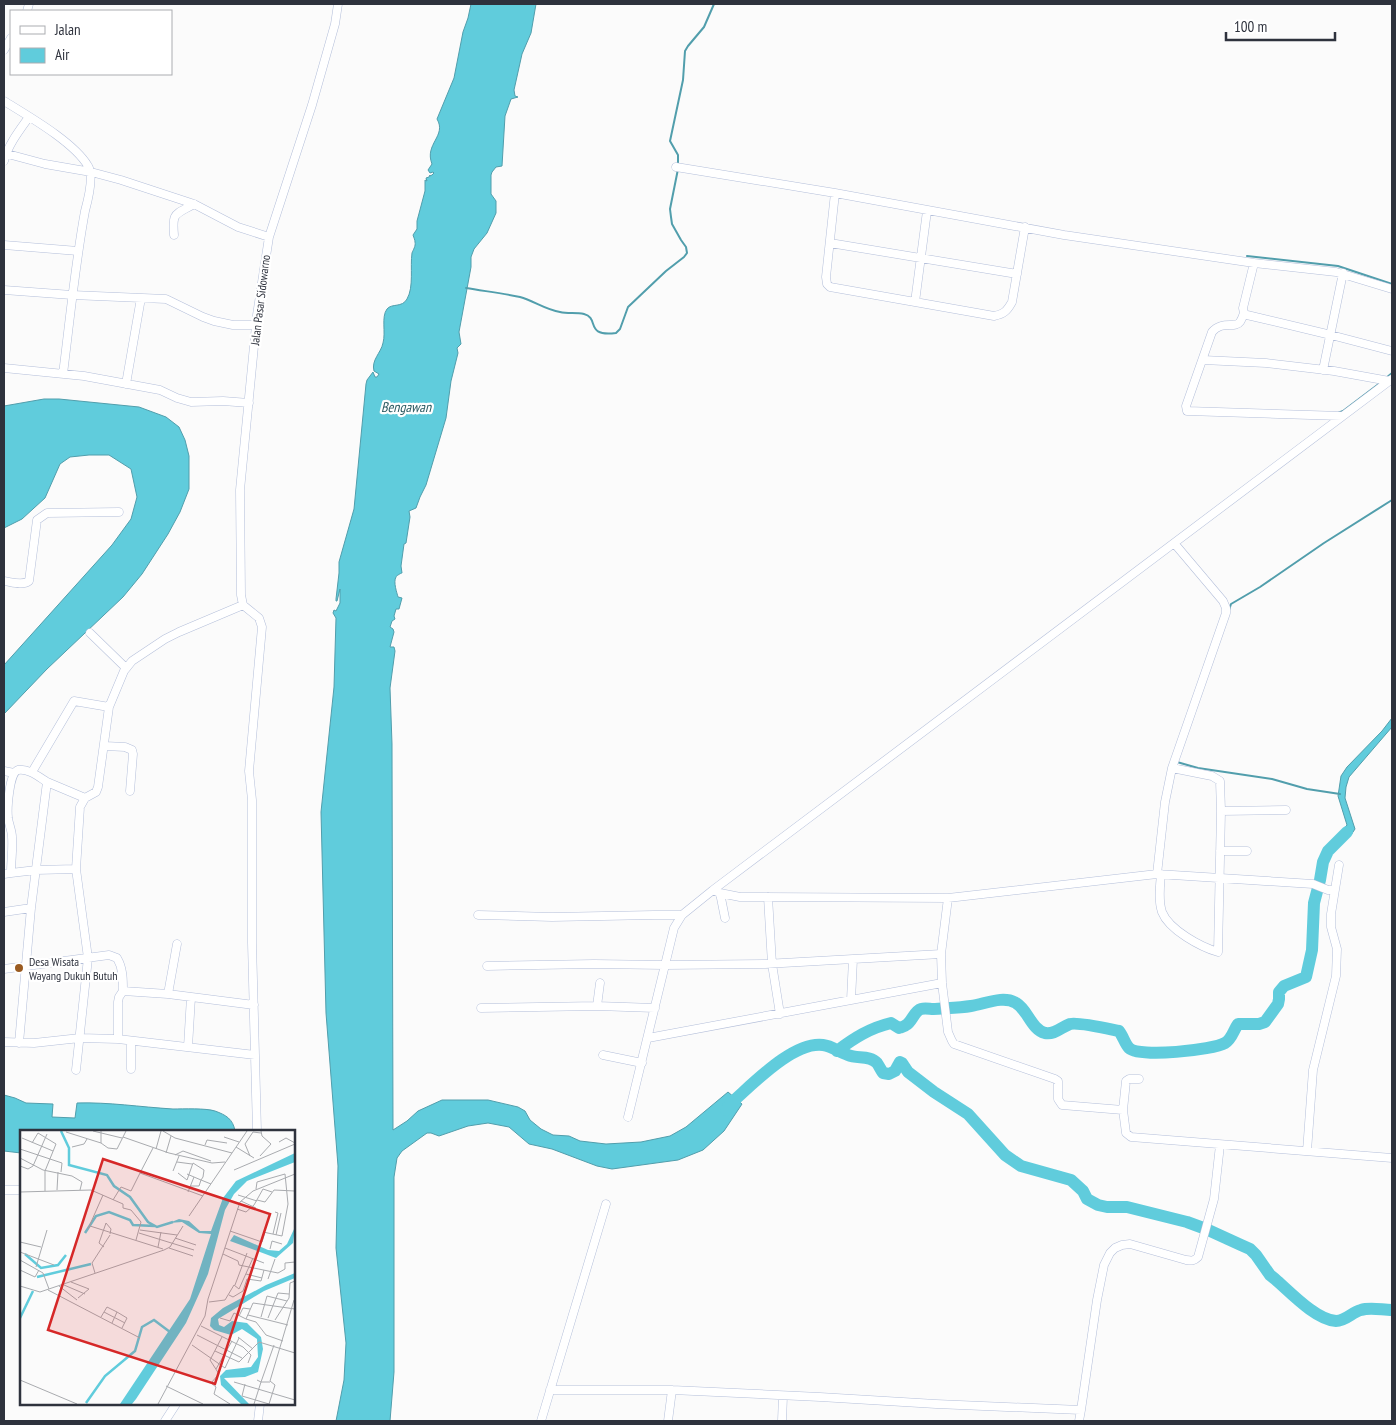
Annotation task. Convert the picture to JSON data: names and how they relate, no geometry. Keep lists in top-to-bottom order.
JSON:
{
  "streets": {
    "street": ["Jalan Pasar Sidowarno"]
  },
  "water": ["Bengawan"],
  "places": ["Desa Wisata Wayang Dukuh Butuh"],
  "legend": ["Jalan", "Air"],
  "scale_bar": "100 m"
}
